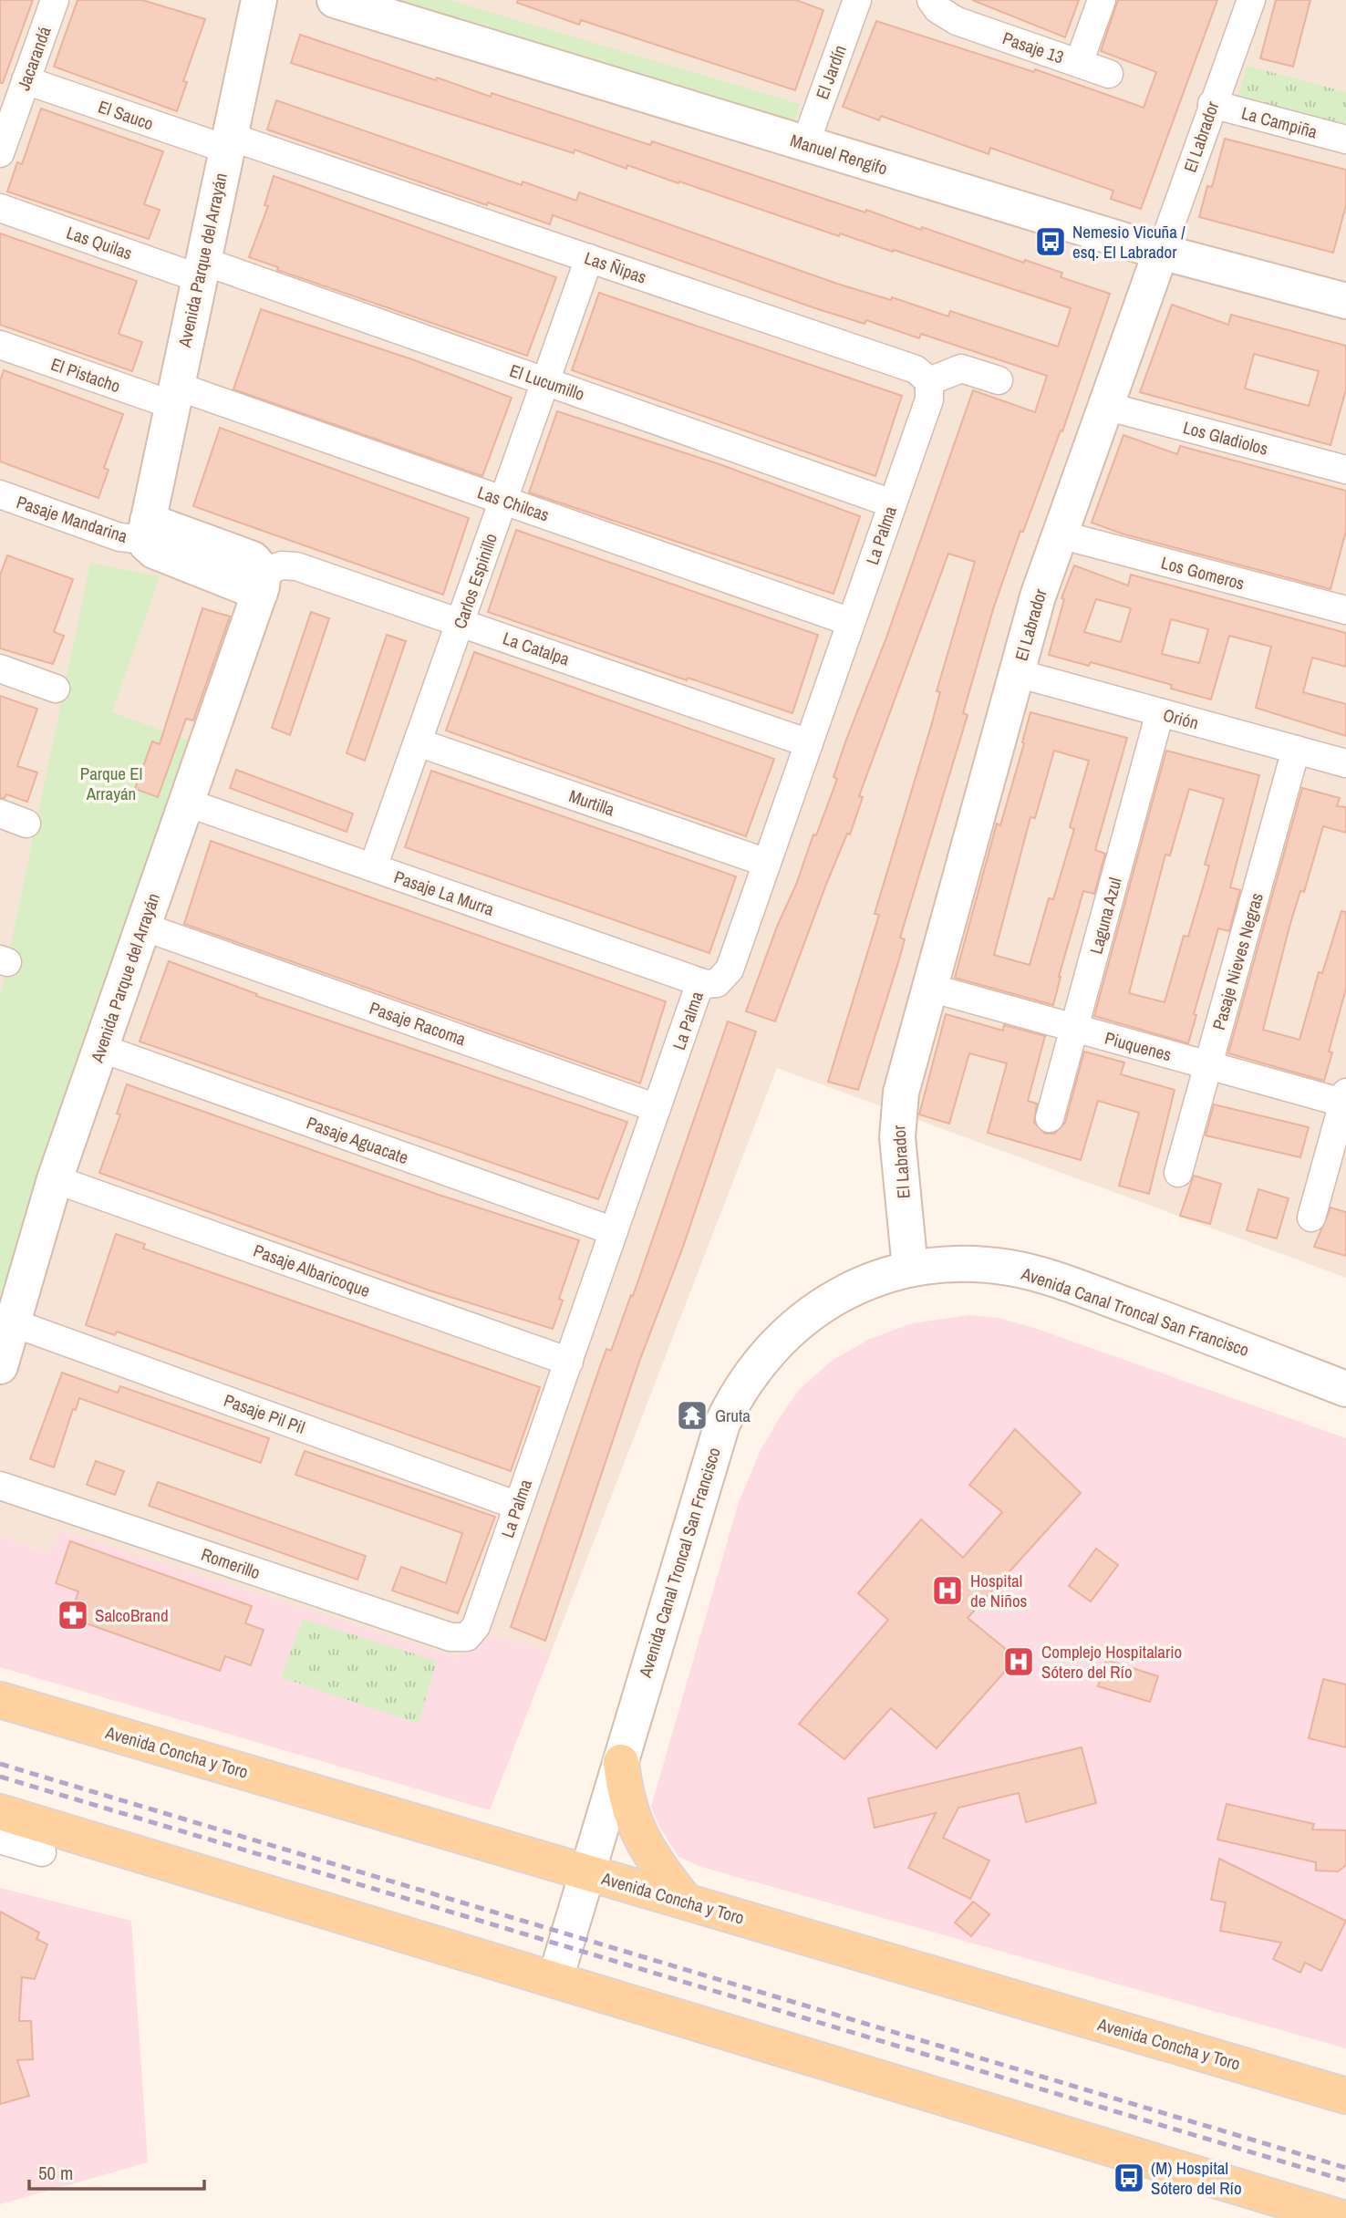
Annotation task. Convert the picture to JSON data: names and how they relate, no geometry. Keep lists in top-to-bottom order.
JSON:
{
  "streets": {
    "main road": ["Avenida Concha y Toro"],
    "street": [
      "Pasaje 13",
      "Jacarandá",
      "El Jardín",
      "El Sauco",
      "La Campiña",
      "El Labrador",
      "Manuel Rengifo",
      "Las Quilas",
      "Avenida Parque del Arrayán",
      "Las Ñipas",
      "El Pistacho",
      "El Lucumillo",
      "Los Gladiolos",
      "Las Chilcas",
      "Pasaje Mandarina",
      "La Palma",
      "Los Gomeros",
      "Carlos Espinillo",
      "La Catalpa",
      "Orión",
      "Murtilla",
      "Pasaje La Murra",
      "Laguna Azul",
      "Pasaje Nieves Negras",
      "Pasaje Racoma",
      "Piuquenes",
      "Pasaje Aguacate",
      "Pasaje Albaricoque",
      "Avenida Canal Troncal San Francisco",
      "Pasaje Pil Pil",
      "Romerillo"
    ]
  },
  "crossings": [
    ["Jacarandá", "El Sauco"],
    ["El Jardín", "Manuel Rengifo"],
    ["El Sauco", "Avenida Parque del Arrayán"],
    ["El Sauco", "Las Ñipas"],
    ["La Campiña", "El Labrador"],
    ["El Labrador", "Manuel Rengifo"],
    ["El Labrador", "Los Gladiolos"],
    ["El Labrador", "Los Gomeros"],
    ["El Labrador", "Orión"],
    ["El Labrador", "Piuquenes"],
    ["El Labrador", "Avenida Canal Troncal San Francisco"],
    ["Las Quilas", "Avenida Parque del Arrayán"],
    ["Las Quilas", "El Lucumillo"],
    ["Avenida Parque del Arrayán", "Las Ñipas"],
    ["Avenida Parque del Arrayán", "El Pistacho"],
    ["Avenida Parque del Arrayán", "El Lucumillo"],
    ["Avenida Parque del Arrayán", "Las Chilcas"],
    ["Avenida Parque del Arrayán", "Pasaje Mandarina"],
    ["Avenida Parque del Arrayán", "La Catalpa"],
    ["Avenida Parque del Arrayán", "Pasaje La Murra"],
    ["Avenida Parque del Arrayán", "Pasaje Racoma"],
    ["Avenida Parque del Arrayán", "Pasaje Aguacate"],
    ["Avenida Parque del Arrayán", "Pasaje Albaricoque"],
    ["Avenida Parque del Arrayán", "Pasaje Pil Pil"],
    ["Las Ñipas", "La Palma"],
    ["Las Ñipas", "Carlos Espinillo"],
    ["El Pistacho", "Las Chilcas"],
    ["El Lucumillo", "La Palma"],
    ["El Lucumillo", "Carlos Espinillo"],
    ["Las Chilcas", "La Palma"],
    ["Las Chilcas", "Carlos Espinillo"],
    ["La Palma", "La Catalpa"],
    ["La Palma", "Murtilla"],
    ["La Palma", "Pasaje La Murra"],
    ["La Palma", "Pasaje Racoma"],
    ["La Palma", "Pasaje Aguacate"],
    ["La Palma", "Pasaje Albaricoque"],
    ["La Palma", "Pasaje Pil Pil"],
    ["La Palma", "Romerillo"],
    ["Carlos Espinillo", "La Catalpa"],
    ["Carlos Espinillo", "Murtilla"],
    ["Carlos Espinillo", "Pasaje La Murra"],
    ["Orión", "Laguna Azul"],
    ["Orión", "Pasaje Nieves Negras"],
    ["Laguna Azul", "Piuquenes"],
    ["Pasaje Nieves Negras", "Piuquenes"],
    ["Avenida Canal Troncal San Francisco", "Avenida Concha y Toro"]
  ],
  "parks": ["Parque El Arrayán"],
  "places": {
    "bus stop": ["Nemesio Vicuña / esq. El Labrador", "(M) Hospital Sótero del Río"],
    "temple": ["Gruta"],
    "hospital": ["Hospital de Niños", "Complejo Hospitalario Sótero del Río"],
    "pharmacy": ["SalcoBrand"]
  },
  "scale_bar": "50 m"
}
